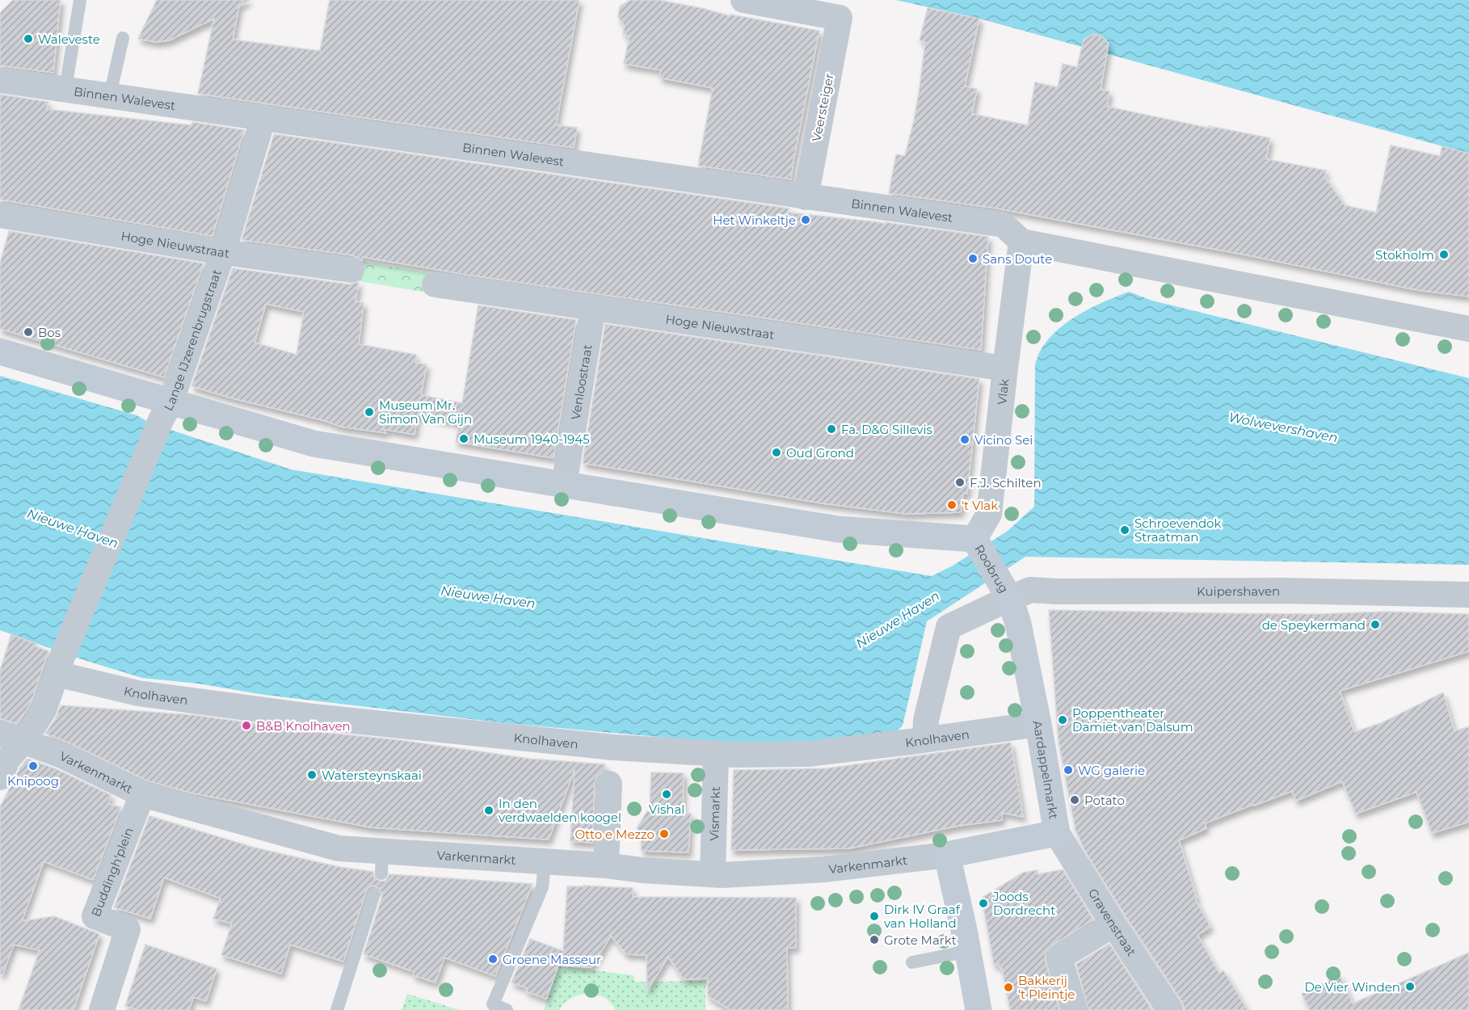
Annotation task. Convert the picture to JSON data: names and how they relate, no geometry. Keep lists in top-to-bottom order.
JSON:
{
  "streets": {
    "street": [
      "Binnen Walevest",
      "Veersteiger",
      "Hoge Nieuwstraat",
      "Lange IJzerenbrugstraat",
      "Venloostraat",
      "Vlak",
      "Roobrug",
      "Kuipershaven",
      "Knolhaven",
      "Aardappelmarkt",
      "Varkenmarkt",
      "Vismarkt",
      "Buddingh'plein",
      "Gravenstraat"
    ]
  },
  "crossings": [
    ["Binnen Walevest", "Veersteiger"],
    ["Binnen Walevest", "Lange IJzerenbrugstraat"],
    ["Binnen Walevest", "Vlak"],
    ["Hoge Nieuwstraat", "Lange IJzerenbrugstraat"],
    ["Hoge Nieuwstraat", "Venloostraat"],
    ["Hoge Nieuwstraat", "Vlak"],
    ["Lange IJzerenbrugstraat", "Knolhaven"],
    ["Lange IJzerenbrugstraat", "Varkenmarkt"],
    ["Vlak", "Roobrug"],
    ["Roobrug", "Kuipershaven"],
    ["Roobrug", "Aardappelmarkt"],
    ["Kuipershaven", "Aardappelmarkt"],
    ["Knolhaven", "Aardappelmarkt"],
    ["Knolhaven", "Vismarkt"],
    ["Aardappelmarkt", "Varkenmarkt"],
    ["Aardappelmarkt", "Gravenstraat"],
    ["Varkenmarkt", "Vismarkt"],
    ["Varkenmarkt", "Buddingh'plein"]
  ],
  "water": ["Wolwevershaven", "Nieuwe Haven"],
  "places": [
    "Waleveste",
    "Het Winkeltje",
    "Stokholm",
    "Sans Doute",
    "Bos",
    "Museum Mr. Simon Van Gijn",
    "Fa. D&G Sillevis",
    "Museum 1940-1945",
    "Vicino Sei",
    "Oud Grond",
    "F.J. Schilten",
    "'t Vlak",
    "Schroevendok Straatman",
    "de Speykermand",
    "Poppentheater Damiët van Dalsum",
    "B&B Knolhaven",
    "Knipoog",
    "WG galerie",
    "Watersteynskaai",
    "Vishal",
    "Potato",
    "In den verdwaelden koogel",
    "Otto e Mezzo",
    "Joods Dordrecht",
    "Dirk IV Graaf van Holland",
    "Grote Markt",
    "Groene Masseur",
    "De Vier Winden",
    "Bakkerij 't Pleintje"
  ]
}
